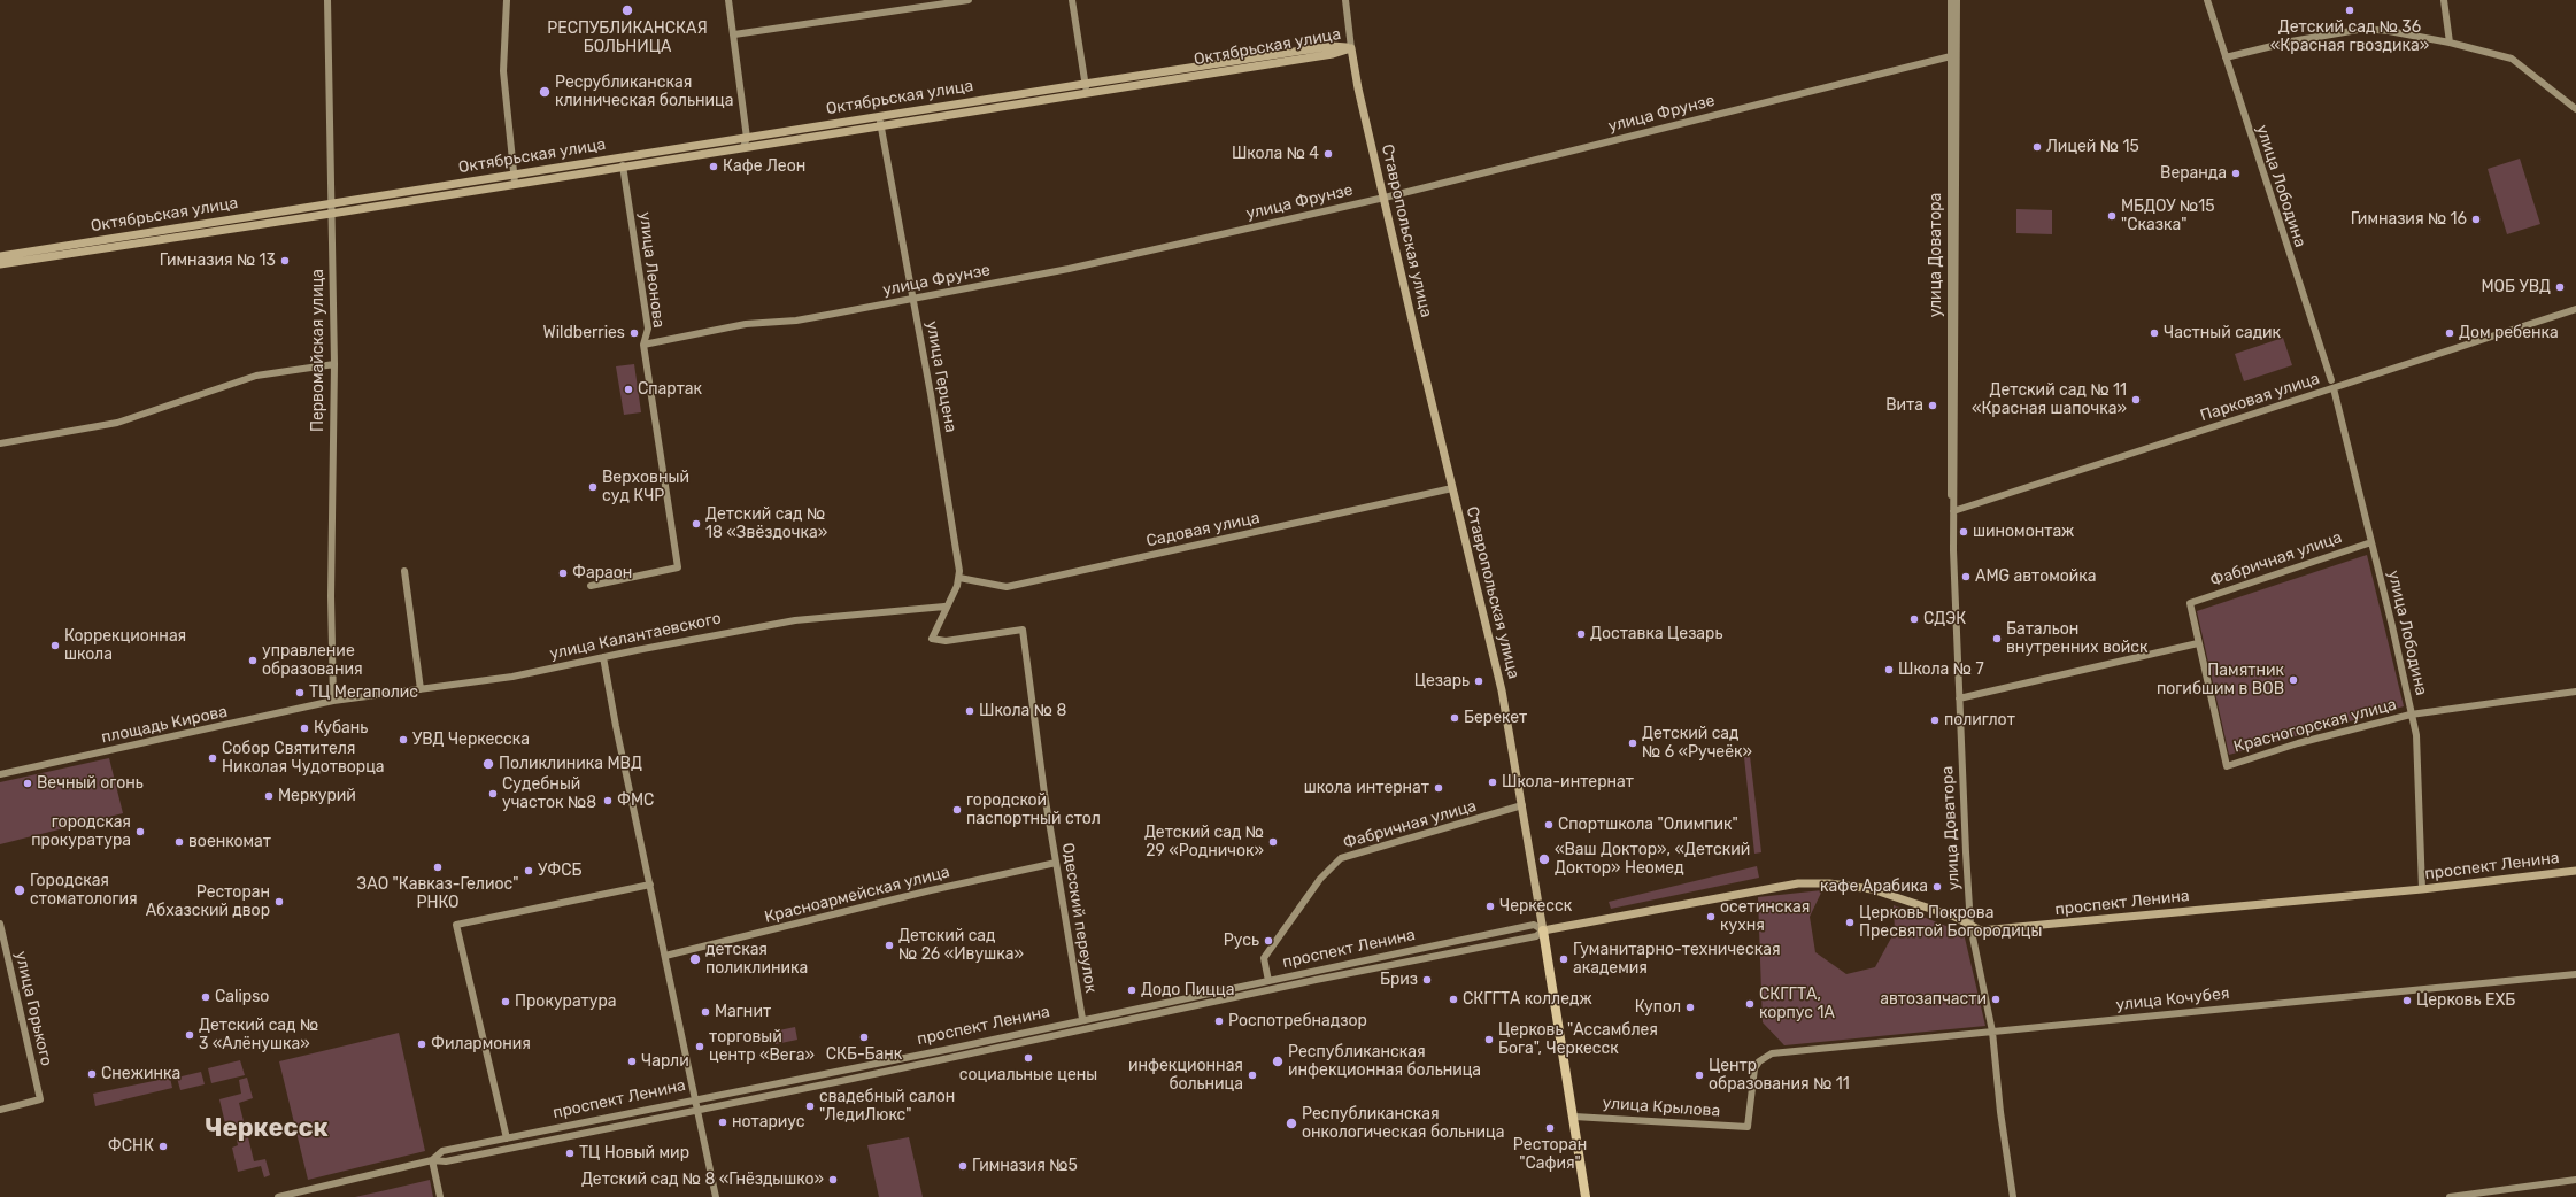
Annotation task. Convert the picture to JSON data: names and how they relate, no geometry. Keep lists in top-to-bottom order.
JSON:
{
  "streets": {
    "highway": ["Ставропольская улица"],
    "main road": ["Октябрьская улица", "проспект Ленина"],
    "street": [
      "улица Фрунзе",
      "улица Лободина",
      "улица Доватора",
      "улица Леонова",
      "Первомайская улица",
      "улица Герцена",
      "Парковая улица",
      "Садовая улица",
      "Фабричная улица",
      "улица Калантаевского",
      "площадь Кирова",
      "Красногорская улица",
      "Красноармейская улица",
      "Одесский переулок",
      "улица Кочубея",
      "улица Горького",
      "улица Крылова"
    ]
  },
  "crossings": [
    ["Октябрьская улица", "Ставропольская улица"],
    ["Октябрьская улица", "улица Леонова"],
    ["Октябрьская улица", "Первомайская улица"],
    ["Октябрьская улица", "улица Герцена"],
    ["улица Фрунзе", "Ставропольская улица"],
    ["улица Фрунзе", "улица Доватора"],
    ["улица Фрунзе", "улица Леонова"],
    ["улица Фрунзе", "улица Герцена"],
    ["улица Лободина", "Парковая улица"],
    ["улица Лободина", "Фабричная улица"],
    ["улица Лободина", "Красногорская улица"],
    ["улица Лободина", "проспект Ленина"],
    ["Ставропольская улица", "Садовая улица"],
    ["Ставропольская улица", "Фабричная улица"],
    ["Ставропольская улица", "проспект Ленина"],
    ["Ставропольская улица", "улица Крылова"],
    ["улица Доватора", "Парковая улица"],
    ["улица Доватора", "проспект Ленина"],
    ["улица Доватора", "улица Кочубея"],
    ["Первомайская улица", "улица Калантаевского"],
    ["Первомайская улица", "площадь Кирова"],
    ["улица Герцена", "Садовая улица"],
    ["Фабричная улица", "Красногорская улица"],
    ["Фабричная улица", "проспект Ленина"],
    ["улица Калантаевского", "площадь Кирова"],
    ["улица Калантаевского", "Одесский переулок"],
    ["проспект Ленина", "Одесский переулок"],
    ["Красноармейская улица", "Одесский переулок"],
    ["улица Кочубея", "улица Крылова"]
  ],
  "districts": ["Черкесск"],
  "places": [
    "РЕСПУБЛИКАНСКАЯ БОЛЬНИЦА",
    "Детский сад № 36 «Красная гвоздика»",
    "Ресрубликанская клиническая больница",
    "Лицей № 15",
    "Школа № 4",
    "Кафе Леон",
    "Веранда",
    "МБДОУ №15 \"Сказка\"",
    "Гимназия № 16",
    "Гимназия № 13",
    "МОБ УВД",
    "Wildberries",
    "Частный садик",
    "Дом ребенка",
    "Спартак",
    "Детский сад № 11 «Красная шапочка»",
    "Вита",
    "Верховный суд КЧР",
    "Детский сад № 18 «Звёздочка»",
    "шиномонтаж",
    "Фараон",
    "AMG автомойка",
    "СДЭК",
    "Доставка Цезарь",
    "Батальон внутренних войск",
    "Коррекционная школа",
    "управление образования",
    "Школа № 7",
    "Памятник погибшим в ВОВ",
    "Цезарь",
    "ТЦ Мегаполис",
    "Школа № 8",
    "Берекет",
    "полиглот",
    "Кубань",
    "УВД Черкесска",
    "Детский сад № 6 «Ручеёк»",
    "Собор Святителя Николая Чудотворца",
    "Поликлиника МВД",
    "Школа-интернат",
    "Вечный огонь",
    "школа интернат",
    "Судебный участок №8",
    "Меркурий",
    "ФМС",
    "городской паспортный стол",
    "Спортшкола \"Олимпик\"",
    "городская прокуратура",
    "военкомат",
    "Детский сад № 29 «Родничок»",
    "«Ваш Доктор», «Детский Доктор» Неомед",
    "ЗАО \"Кавказ-Гелиос\" РНКО",
    "УФСБ",
    "кафе Арабика",
    "Городская стоматология",
    "Ресторан Абхазский двор",
    "Черкесск",
    "осетинская кухня",
    "Церковь Покрова Пресвятой Богородицы",
    "Русь",
    "Детский сад № 26 «Ивушка»",
    "детская поликлиника",
    "Гуманитарно-техническая академия",
    "Бриз",
    "Додо Пицца",
    "Calipso",
    "СКГГТА колледж",
    "автозапчасти",
    "Церковь ЕХБ",
    "Прокуратура",
    "СКГГТА, корпус 1А",
    "Купол",
    "Магнит",
    "Роспотребнадзор",
    "Детский сад № 3 «Алёнушка»",
    "СКБ-Банк",
    "Церковь \"Ассамблея Бога\", Черкесск",
    "Филармония",
    "торговый центр «Вега»",
    "социальные цены",
    "Чарли",
    "Республиканская инфекционная больница",
    "Снежинка",
    "инфекционная больница",
    "Центр образования № 11",
    "свадебный салон \"ЛедиЛюкс\"",
    "нотариус",
    "Республиканская онкологическая больница",
    "Ресторан \"Сафия\"",
    "ФСНК",
    "ТЦ Новый мир",
    "Гимназия №5",
    "Детский сад № 8 «Гнёздышко»"
  ]
}
